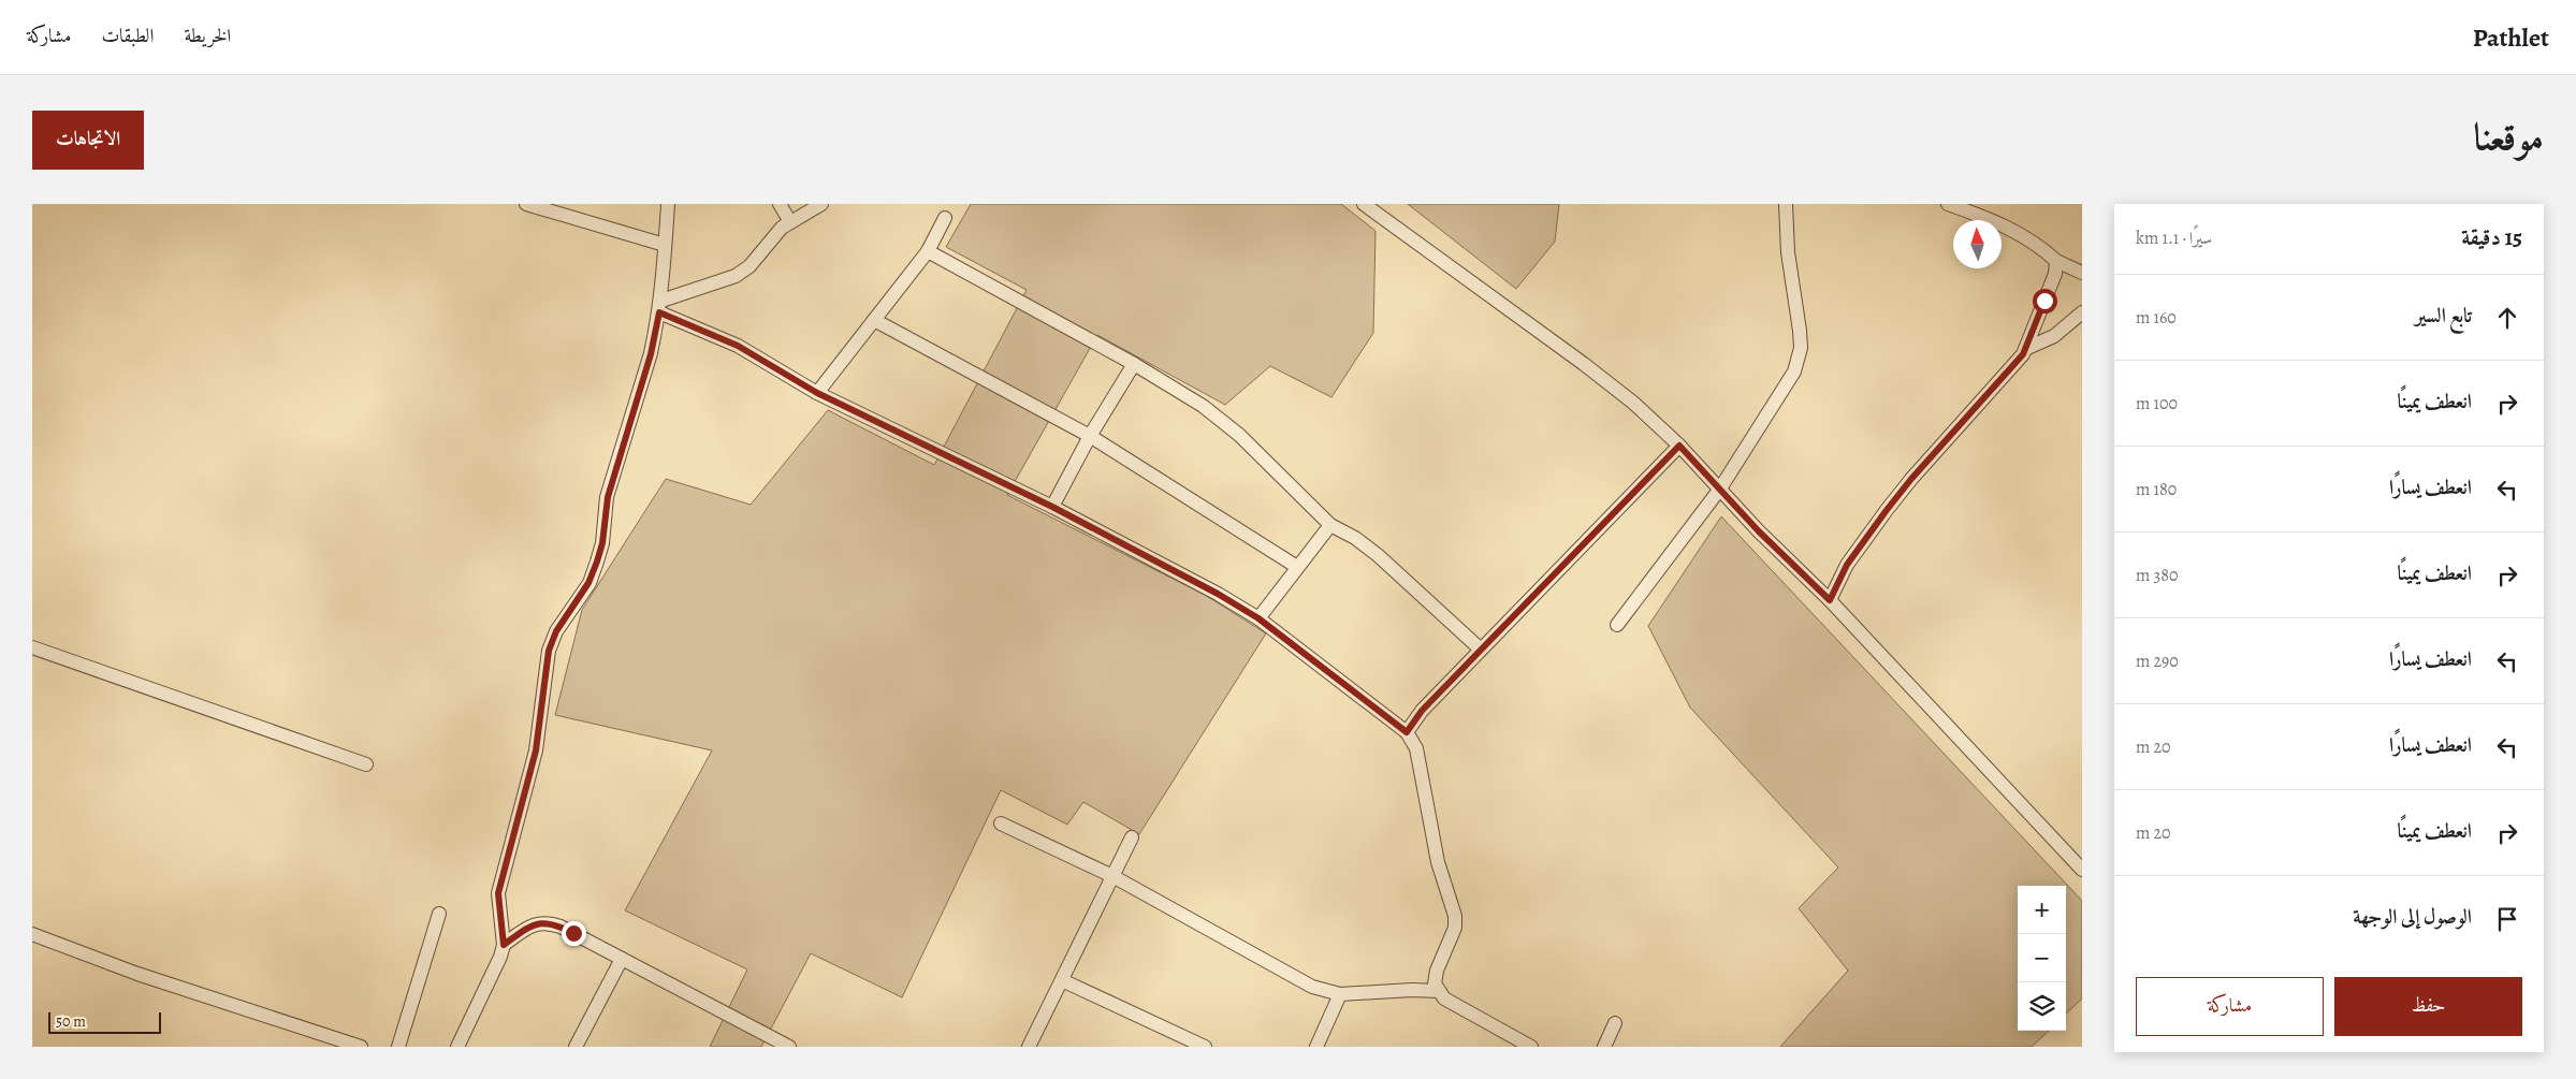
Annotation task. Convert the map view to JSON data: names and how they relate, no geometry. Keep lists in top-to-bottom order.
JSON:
{
  "scale_bar": "50 m",
  "north": "top",
  "page": {
    "header": "Pathlet",
    "nav": ["الخريطة", "الطبقات", "مشاركة"],
    "title": "موقعنا",
    "buttons": [
      "الاتجاهات",
      ["حفظ", "مشاركة"]
    ],
    "heading": ["15 دقيقة", "سيرًا · 1.1 km"],
    "list": [
      ["تابع السير", "160 m"],
      ["انعطف يمينًا", "100 m"],
      ["انعطف يسارًا", "180 m"],
      ["انعطف يمينًا", "380 m"],
      ["انعطف يسارًا", "290 m"],
      ["انعطف يسارًا", "20 m"],
      ["انعطف يمينًا", "20 m"],
      "الوصول إلى الوجهة"
    ],
    "map_buttons": ["+", "−"],
    "scale": "50 m"
  }
}
